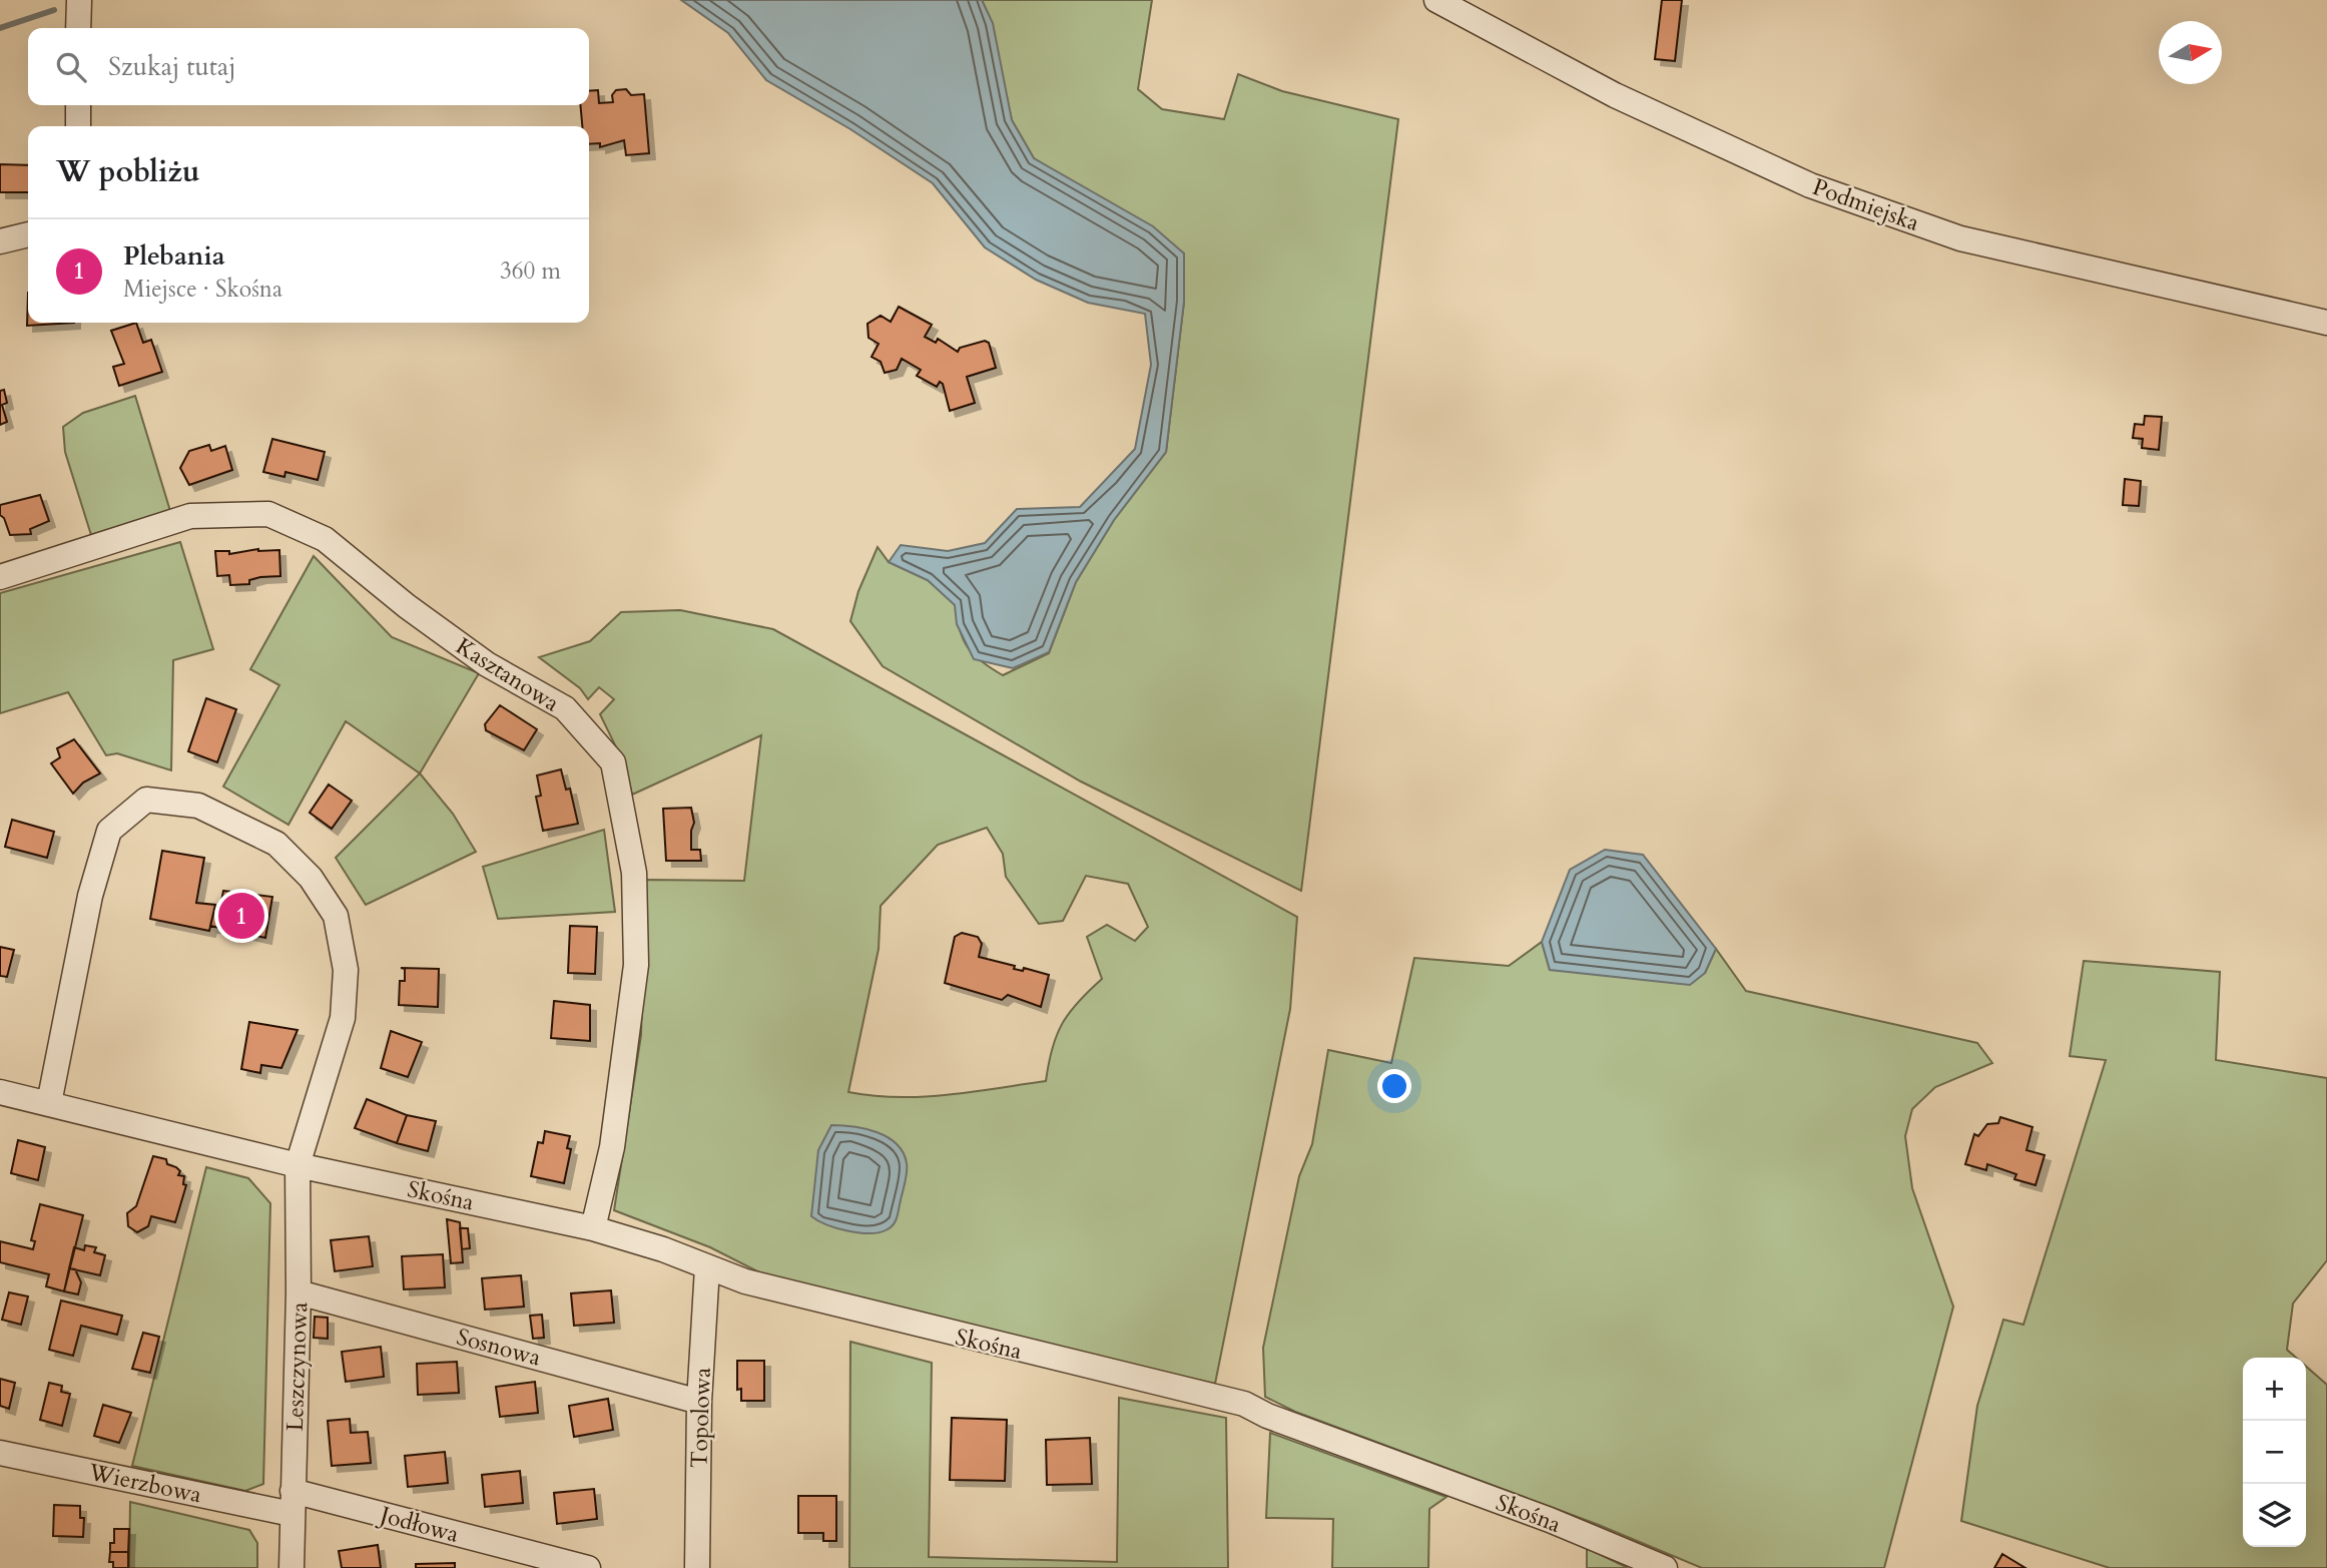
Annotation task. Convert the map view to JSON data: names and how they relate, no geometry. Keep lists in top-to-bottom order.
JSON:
{
  "streets": {
    "street": [
      "Podmiejska",
      "Kasztanowa",
      "Skośna",
      "Sosnowa",
      "Leszczynowa",
      "Topolowa",
      "Wierzbowa",
      "Jodłowa"
    ]
  },
  "crossings": [
    ["Kasztanowa", "Skośna"],
    ["Skośna", "Leszczynowa"],
    ["Skośna", "Topolowa"],
    ["Sosnowa", "Leszczynowa"],
    ["Sosnowa", "Topolowa"],
    ["Leszczynowa", "Wierzbowa"],
    ["Leszczynowa", "Jodłowa"],
    ["Wierzbowa", "Jodłowa"]
  ],
  "north": "right",
  "page": {
    "search": "Szukaj tutaj",
    "heading": "W pobliżu",
    "list": [
      {
        "mark": "1",
        "name": "Plebania",
        "note": "Miejsce · Skośna",
        "value": "360 m"
      }
    ],
    "pins": "1",
    "map_buttons": ["+", "−"]
  }
}
